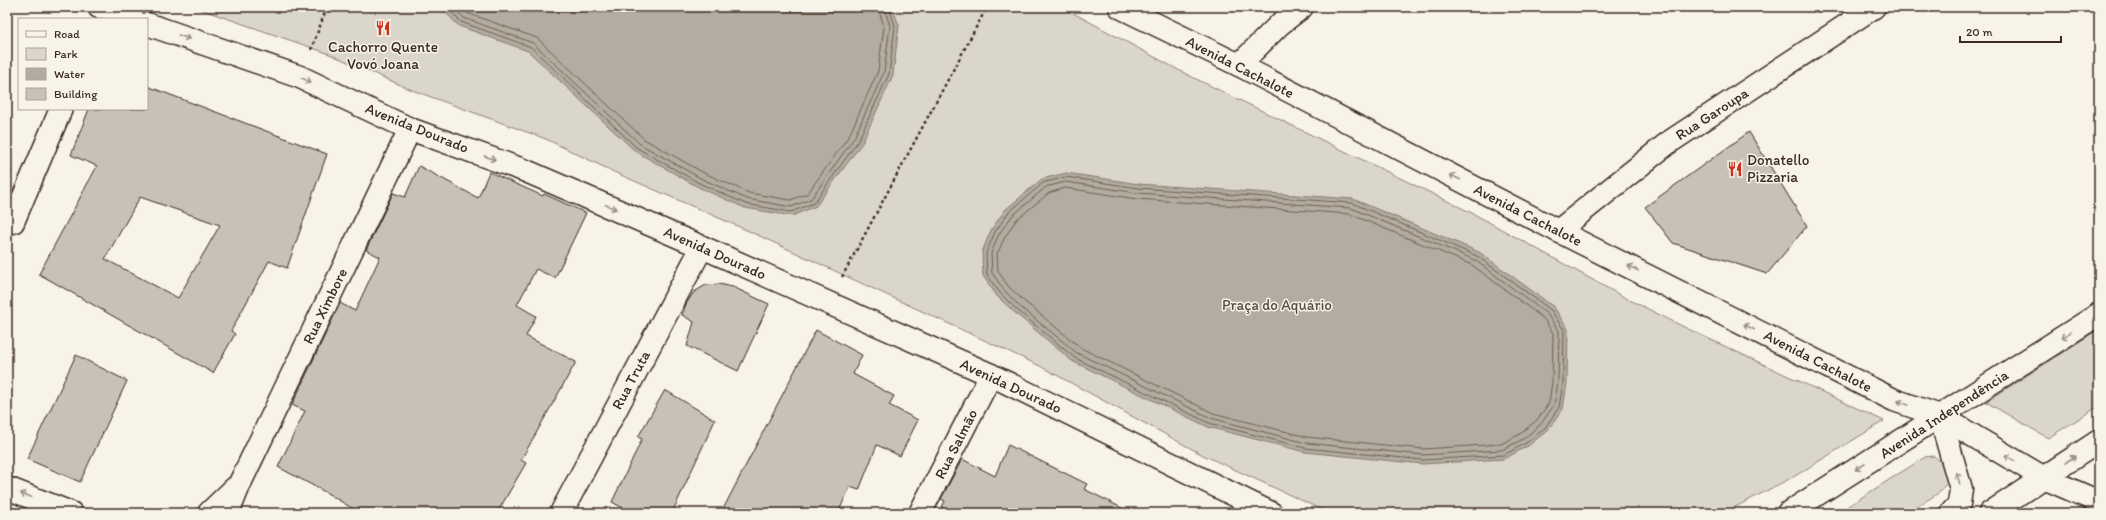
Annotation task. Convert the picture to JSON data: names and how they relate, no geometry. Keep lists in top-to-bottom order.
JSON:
{
  "streets": {
    "street": [
      "Avenida Cachalote",
      "Rua Garoupa",
      "Avenida Dourado",
      "Rua Ximbore",
      "Rua Truta",
      "Avenida Independência",
      "Rua Salmão"
    ]
  },
  "crossings": [
    ["Avenida Cachalote", "Rua Garoupa"],
    ["Avenida Cachalote", "Avenida Independência"],
    ["Avenida Dourado", "Rua Ximbore"],
    ["Avenida Dourado", "Rua Truta"],
    ["Avenida Dourado", "Rua Salmão"]
  ],
  "one_way": ["Avenida Cachalote", "Avenida Dourado"],
  "parks": ["Praça do Aquário"],
  "places": {
    "restaurant": ["Cachorro Quente Vovó Joana", "Donatello Pizzaria"]
  },
  "legend": [
    "Road",
    "Park",
    "Water",
    "Building"
  ],
  "scale_bar": "20 m"
}
